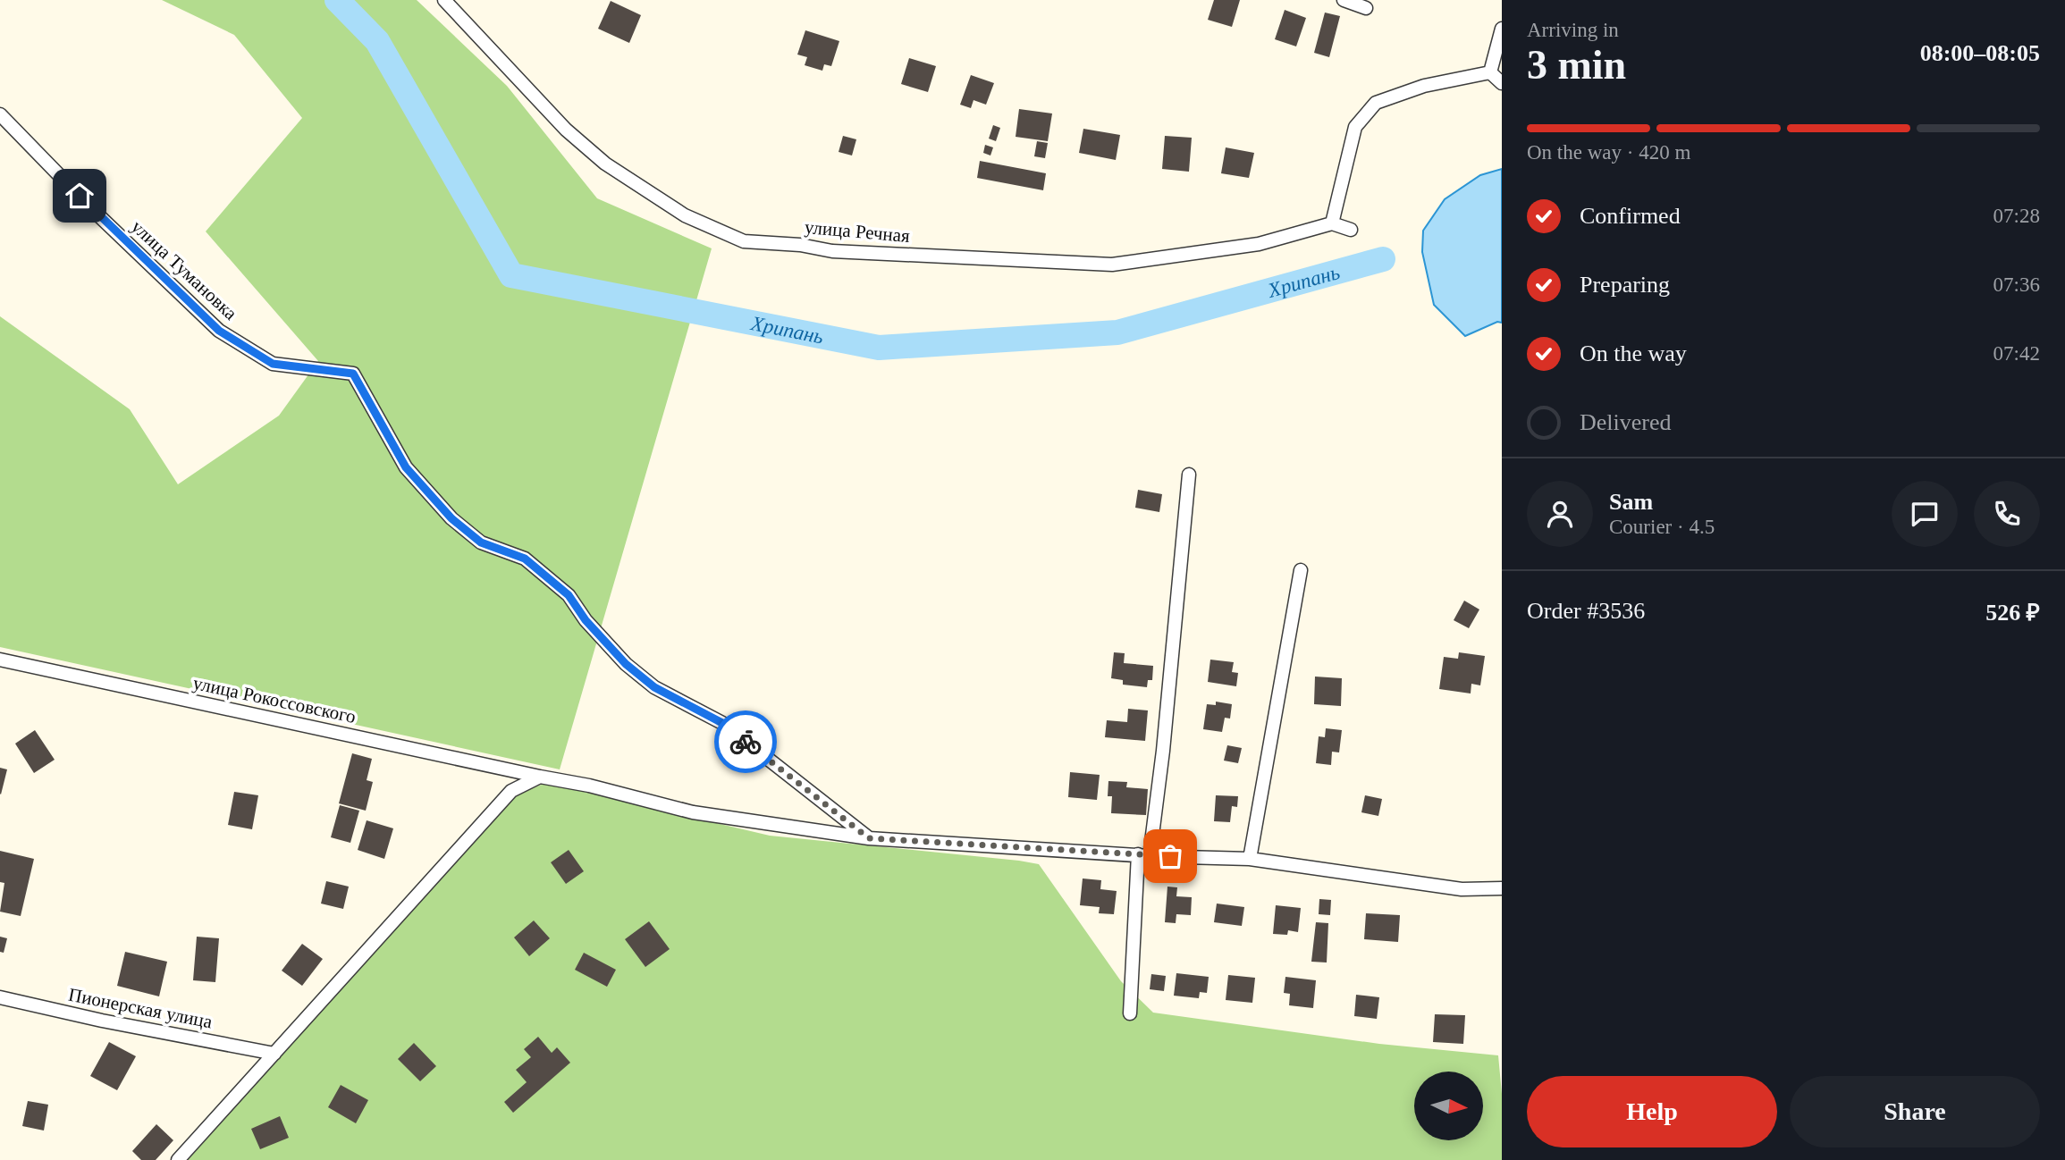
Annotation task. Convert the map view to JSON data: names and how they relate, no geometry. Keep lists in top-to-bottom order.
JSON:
{
  "streets": {
    "street": [
      "улица Речная",
      "улица Тумановка",
      "улица Рокоссовского",
      "Пионерская улица"
    ]
  },
  "crossings": [
    ["улица Тумановка", "улица Рокоссовского"]
  ],
  "water": ["Хрипань"],
  "north": "right",
  "page": {
    "heading": ["3 min", "Arriving in", "08:00–08:05"],
    "panel": [
      "Sam",
      "Courier · 4.5",
      "Order #3536",
      "526 ₽"
    ],
    "bar": "On the way · 420 m",
    "list": [
      ["Confirmed", "07:28"],
      ["Preparing", "07:36"],
      ["On the way", "07:42"],
      "Delivered"
    ],
    "buttons": ["Help", "Share"]
  }
}
